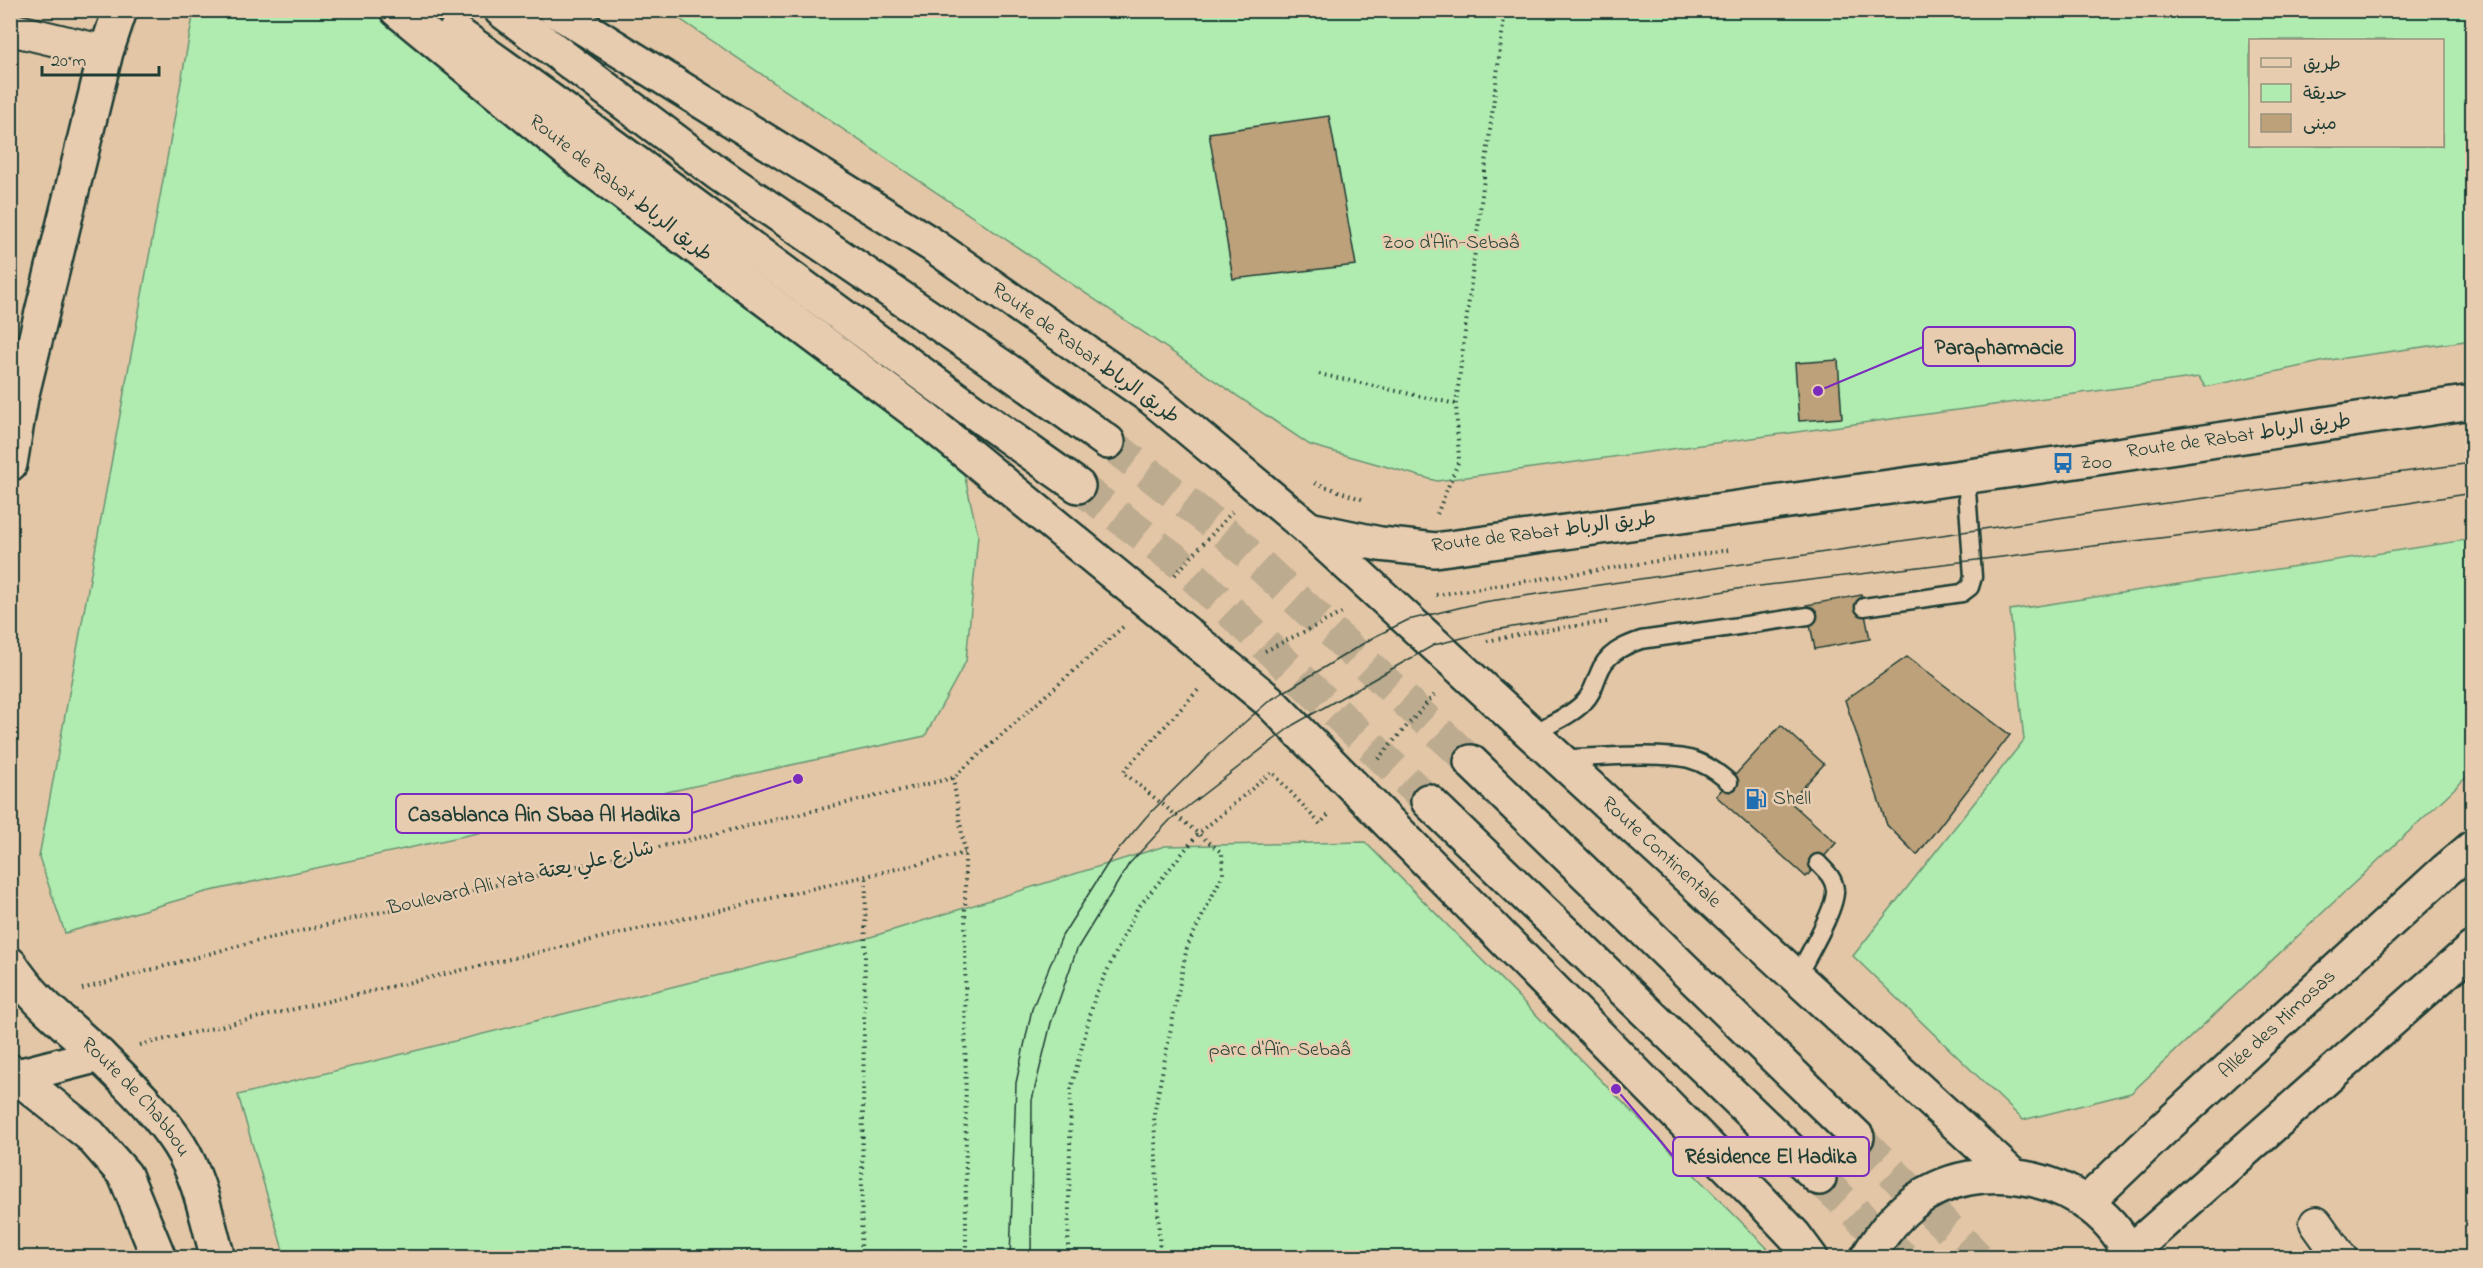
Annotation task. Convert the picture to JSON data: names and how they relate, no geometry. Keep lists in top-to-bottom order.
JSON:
{
  "streets": {
    "main road": [
      "Route de Rabat طريق الرباط",
      "Route Continentale",
      "Allée des Mimosas",
      "Route de Chabbou"
    ],
    "path": ["Boulevard Ali Yata شارع علي يعتة"]
  },
  "crossings": [
    ["Route de Rabat طريق الرباط", "Route Continentale"],
    ["Route de Rabat طريق الرباط", "Boulevard Ali Yata شارع علي يعتة"],
    ["Boulevard Ali Yata شارع علي يعتة", "Route de Chabbou"]
  ],
  "parks": ["Zoo d'Aïn-Sebaâ", "parc d'Aïn-Sebaâ"],
  "places": {
    "other": ["Parapharmacie", "Casablanca Ain Sbaa Al Hadika", "Résidence El Hadika"],
    "bus stop": ["Zoo"],
    "fuel station": ["Shell"]
  },
  "legend": ["طريق", "حديقة", "مبنى"],
  "scale_bar": "20 m"
}
